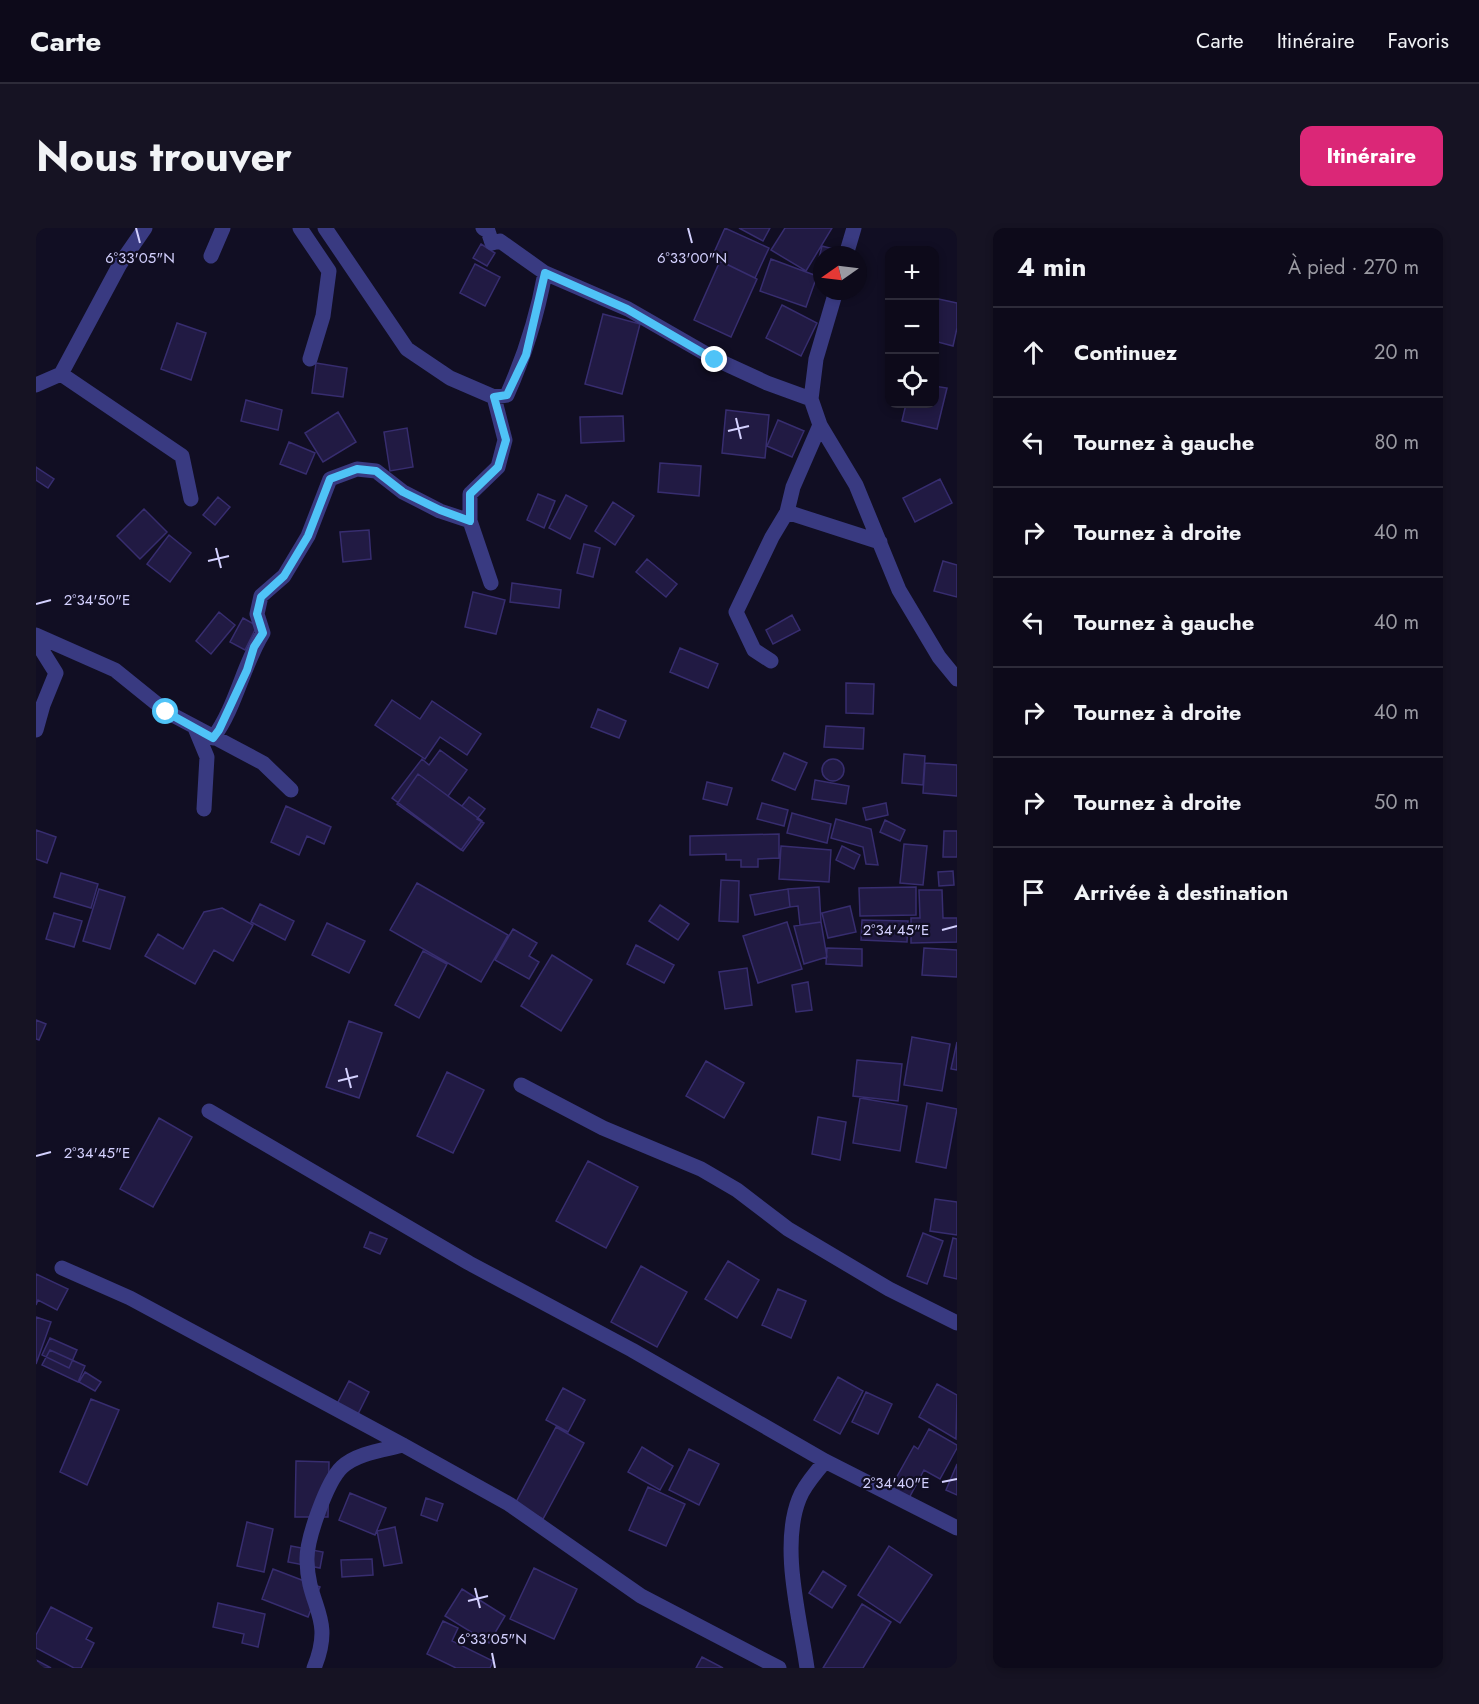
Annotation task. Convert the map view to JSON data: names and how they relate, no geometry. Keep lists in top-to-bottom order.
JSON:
{
  "north": "left",
  "page": {
    "header": "Carte",
    "nav": ["Carte", "Itinéraire", "Favoris"],
    "title": "Nous trouver",
    "buttons": "Itinéraire",
    "heading": ["4 min", "À pied · 270 m"],
    "map_buttons": ["+", "−"],
    "list": [
      ["Continuez", "20 m"],
      ["Tournez à gauche", "80 m"],
      ["Tournez à droite", "40 m"],
      ["Tournez à gauche", "40 m"],
      ["Tournez à droite", "40 m"],
      ["Tournez à droite", "50 m"],
      "Arrivée à destination"
    ]
  },
  "coordinates": [
    "6°33'00\"N",
    "6°33'05\"N",
    "2°34'50\"E",
    "2°34'45\"E",
    "2°34'40\"E"
  ]
}
